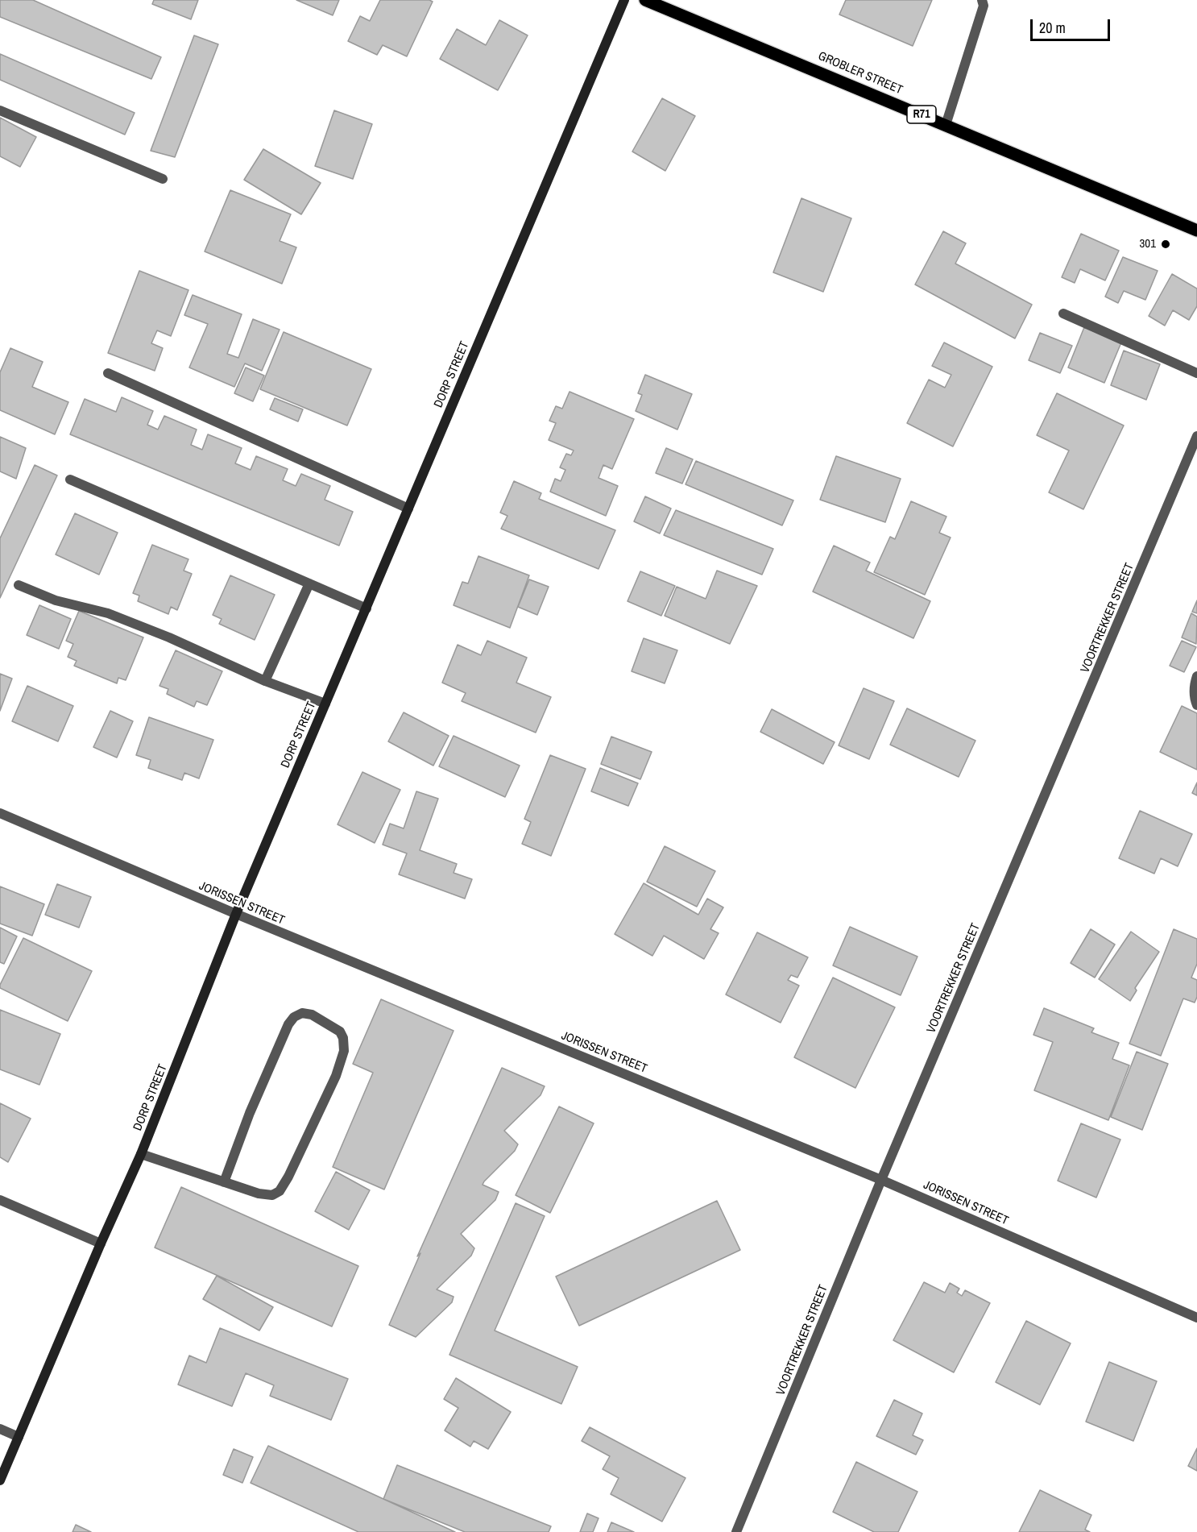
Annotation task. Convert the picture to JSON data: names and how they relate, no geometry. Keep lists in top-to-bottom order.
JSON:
{
  "streets": {
    "main road": ["GROBLER STREET", "R71"],
    "street": ["DORP STREET", "VOORTREKKER STREET", "JORISSEN STREET"]
  },
  "crossings": [
    ["DORP STREET", "JORISSEN STREET"],
    ["VOORTREKKER STREET", "JORISSEN STREET"]
  ],
  "places": ["301"],
  "scale_bar": "20 m"
}
